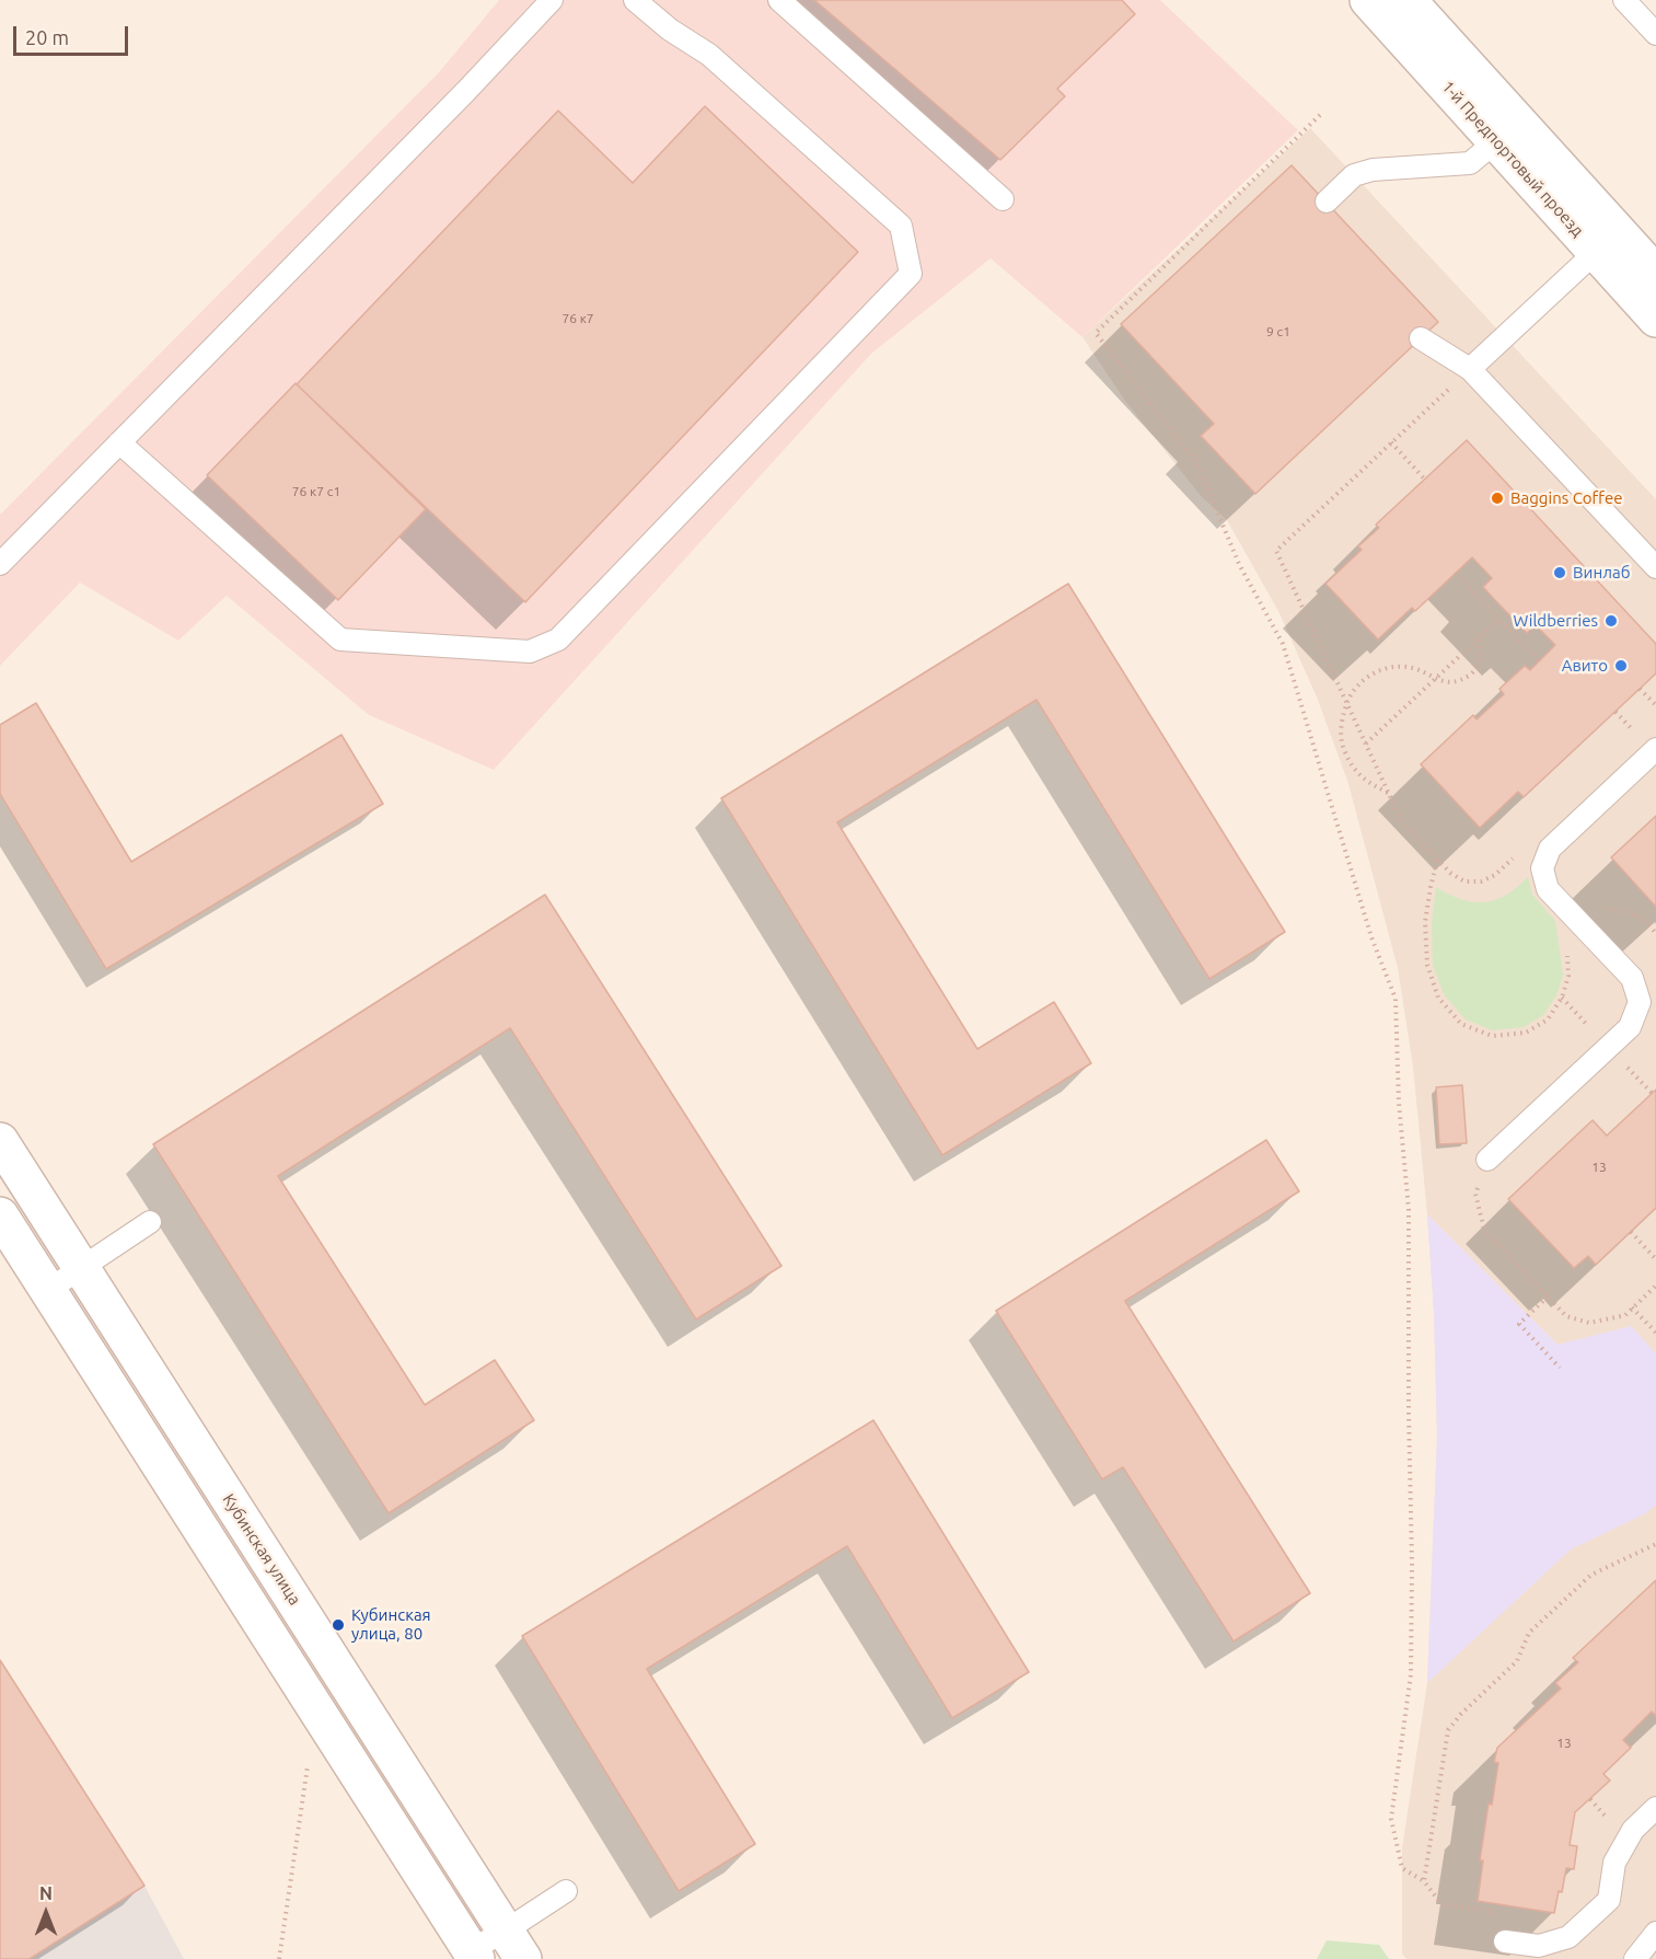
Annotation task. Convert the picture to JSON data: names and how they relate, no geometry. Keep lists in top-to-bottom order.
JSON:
{
  "streets": {
    "main road": ["1-й Предпортовый проезд", "Кубинская улица"]
  },
  "places": [
    "Baggins Coffee",
    "Винлаб",
    "Wildberries",
    "Авито",
    "Кубинская улица, 80"
  ],
  "house_numbers": [
    "76 к7",
    "9 с1",
    "76 к7 с1",
    "13",
    "13"
  ],
  "scale_bar": "20 m",
  "north": "top"
}
